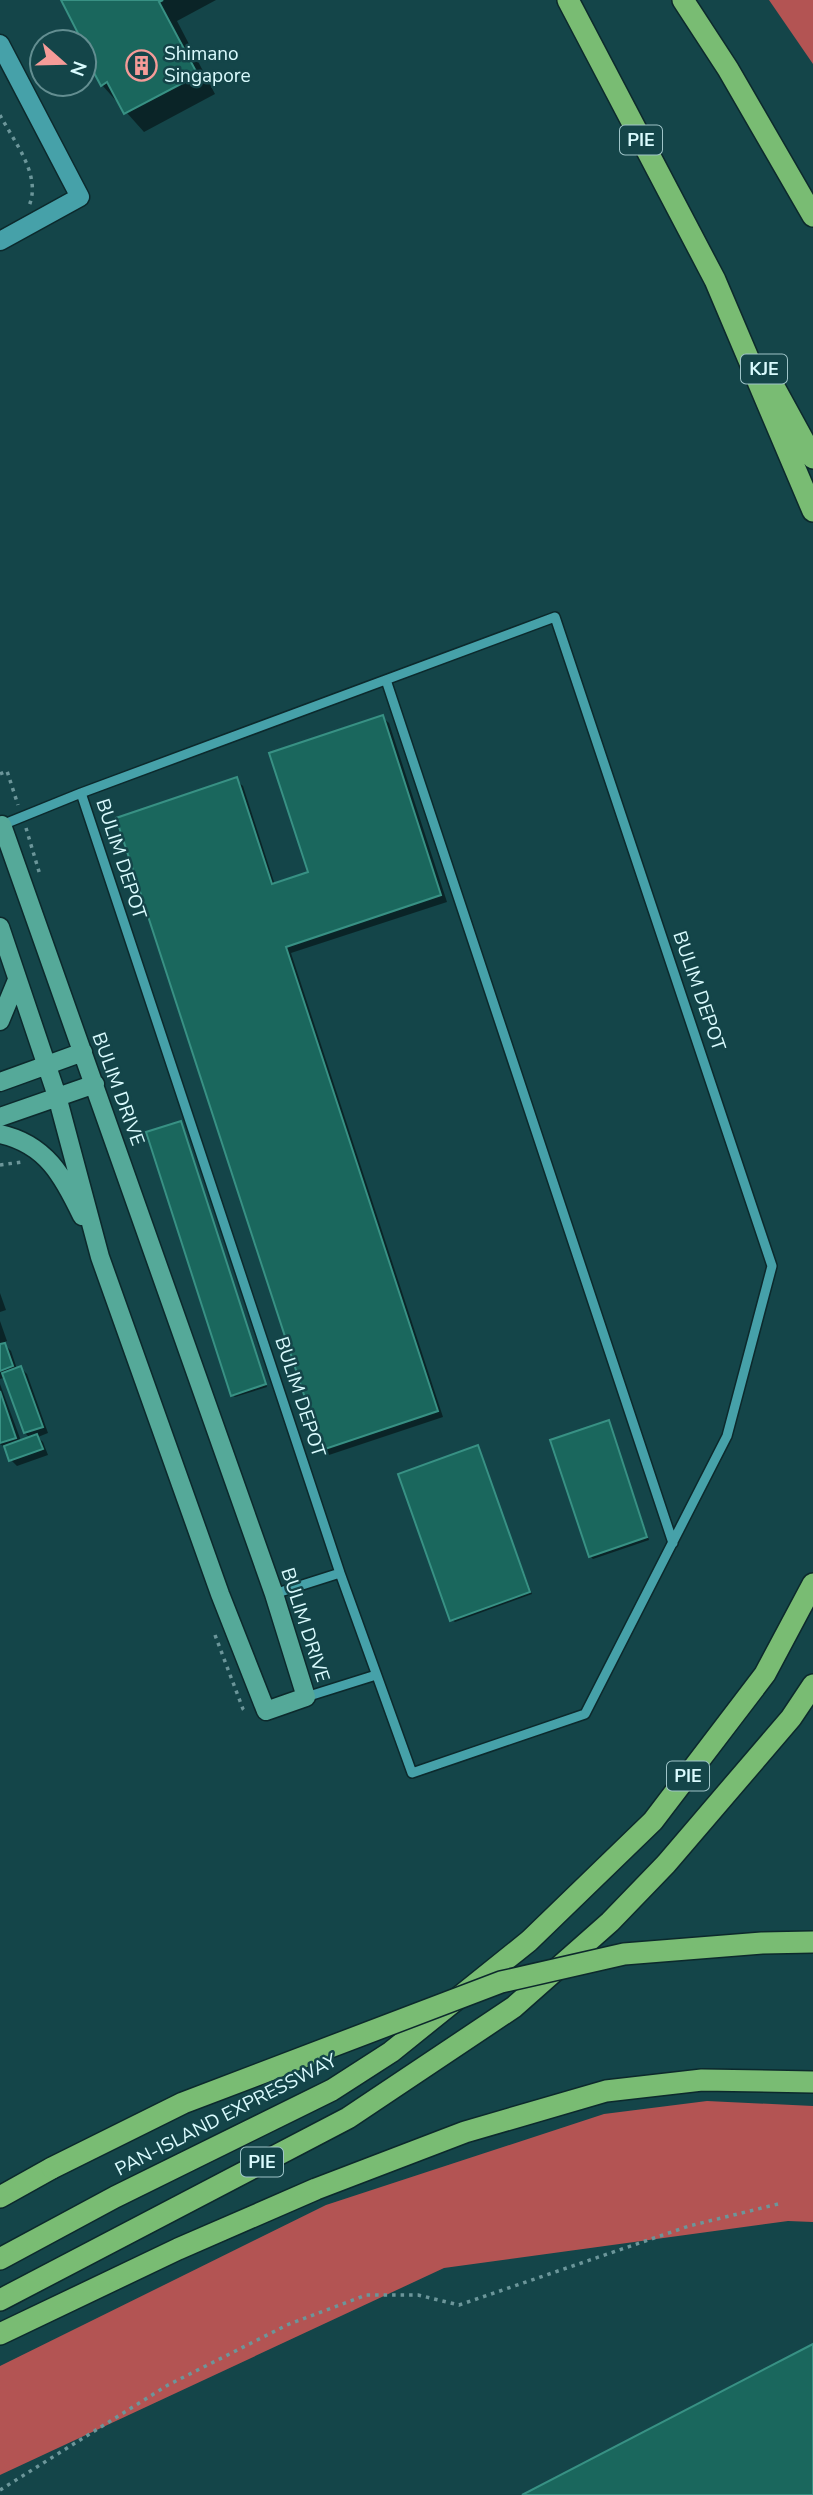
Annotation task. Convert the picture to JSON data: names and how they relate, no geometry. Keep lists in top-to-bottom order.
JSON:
{
  "streets": {
    "highway": ["PIE", "KJE", "PAN-ISLAND EXPRESSWAY"],
    "street": ["BULIM DRIVE"],
    "lane": ["BULIM DEPOT"]
  },
  "crossings": [
    ["PIE", "KJE"],
    ["BULIM DEPOT", "BULIM DRIVE"]
  ],
  "places": {
    "building": ["Shimano Singapore"]
  },
  "north": "right"
}
